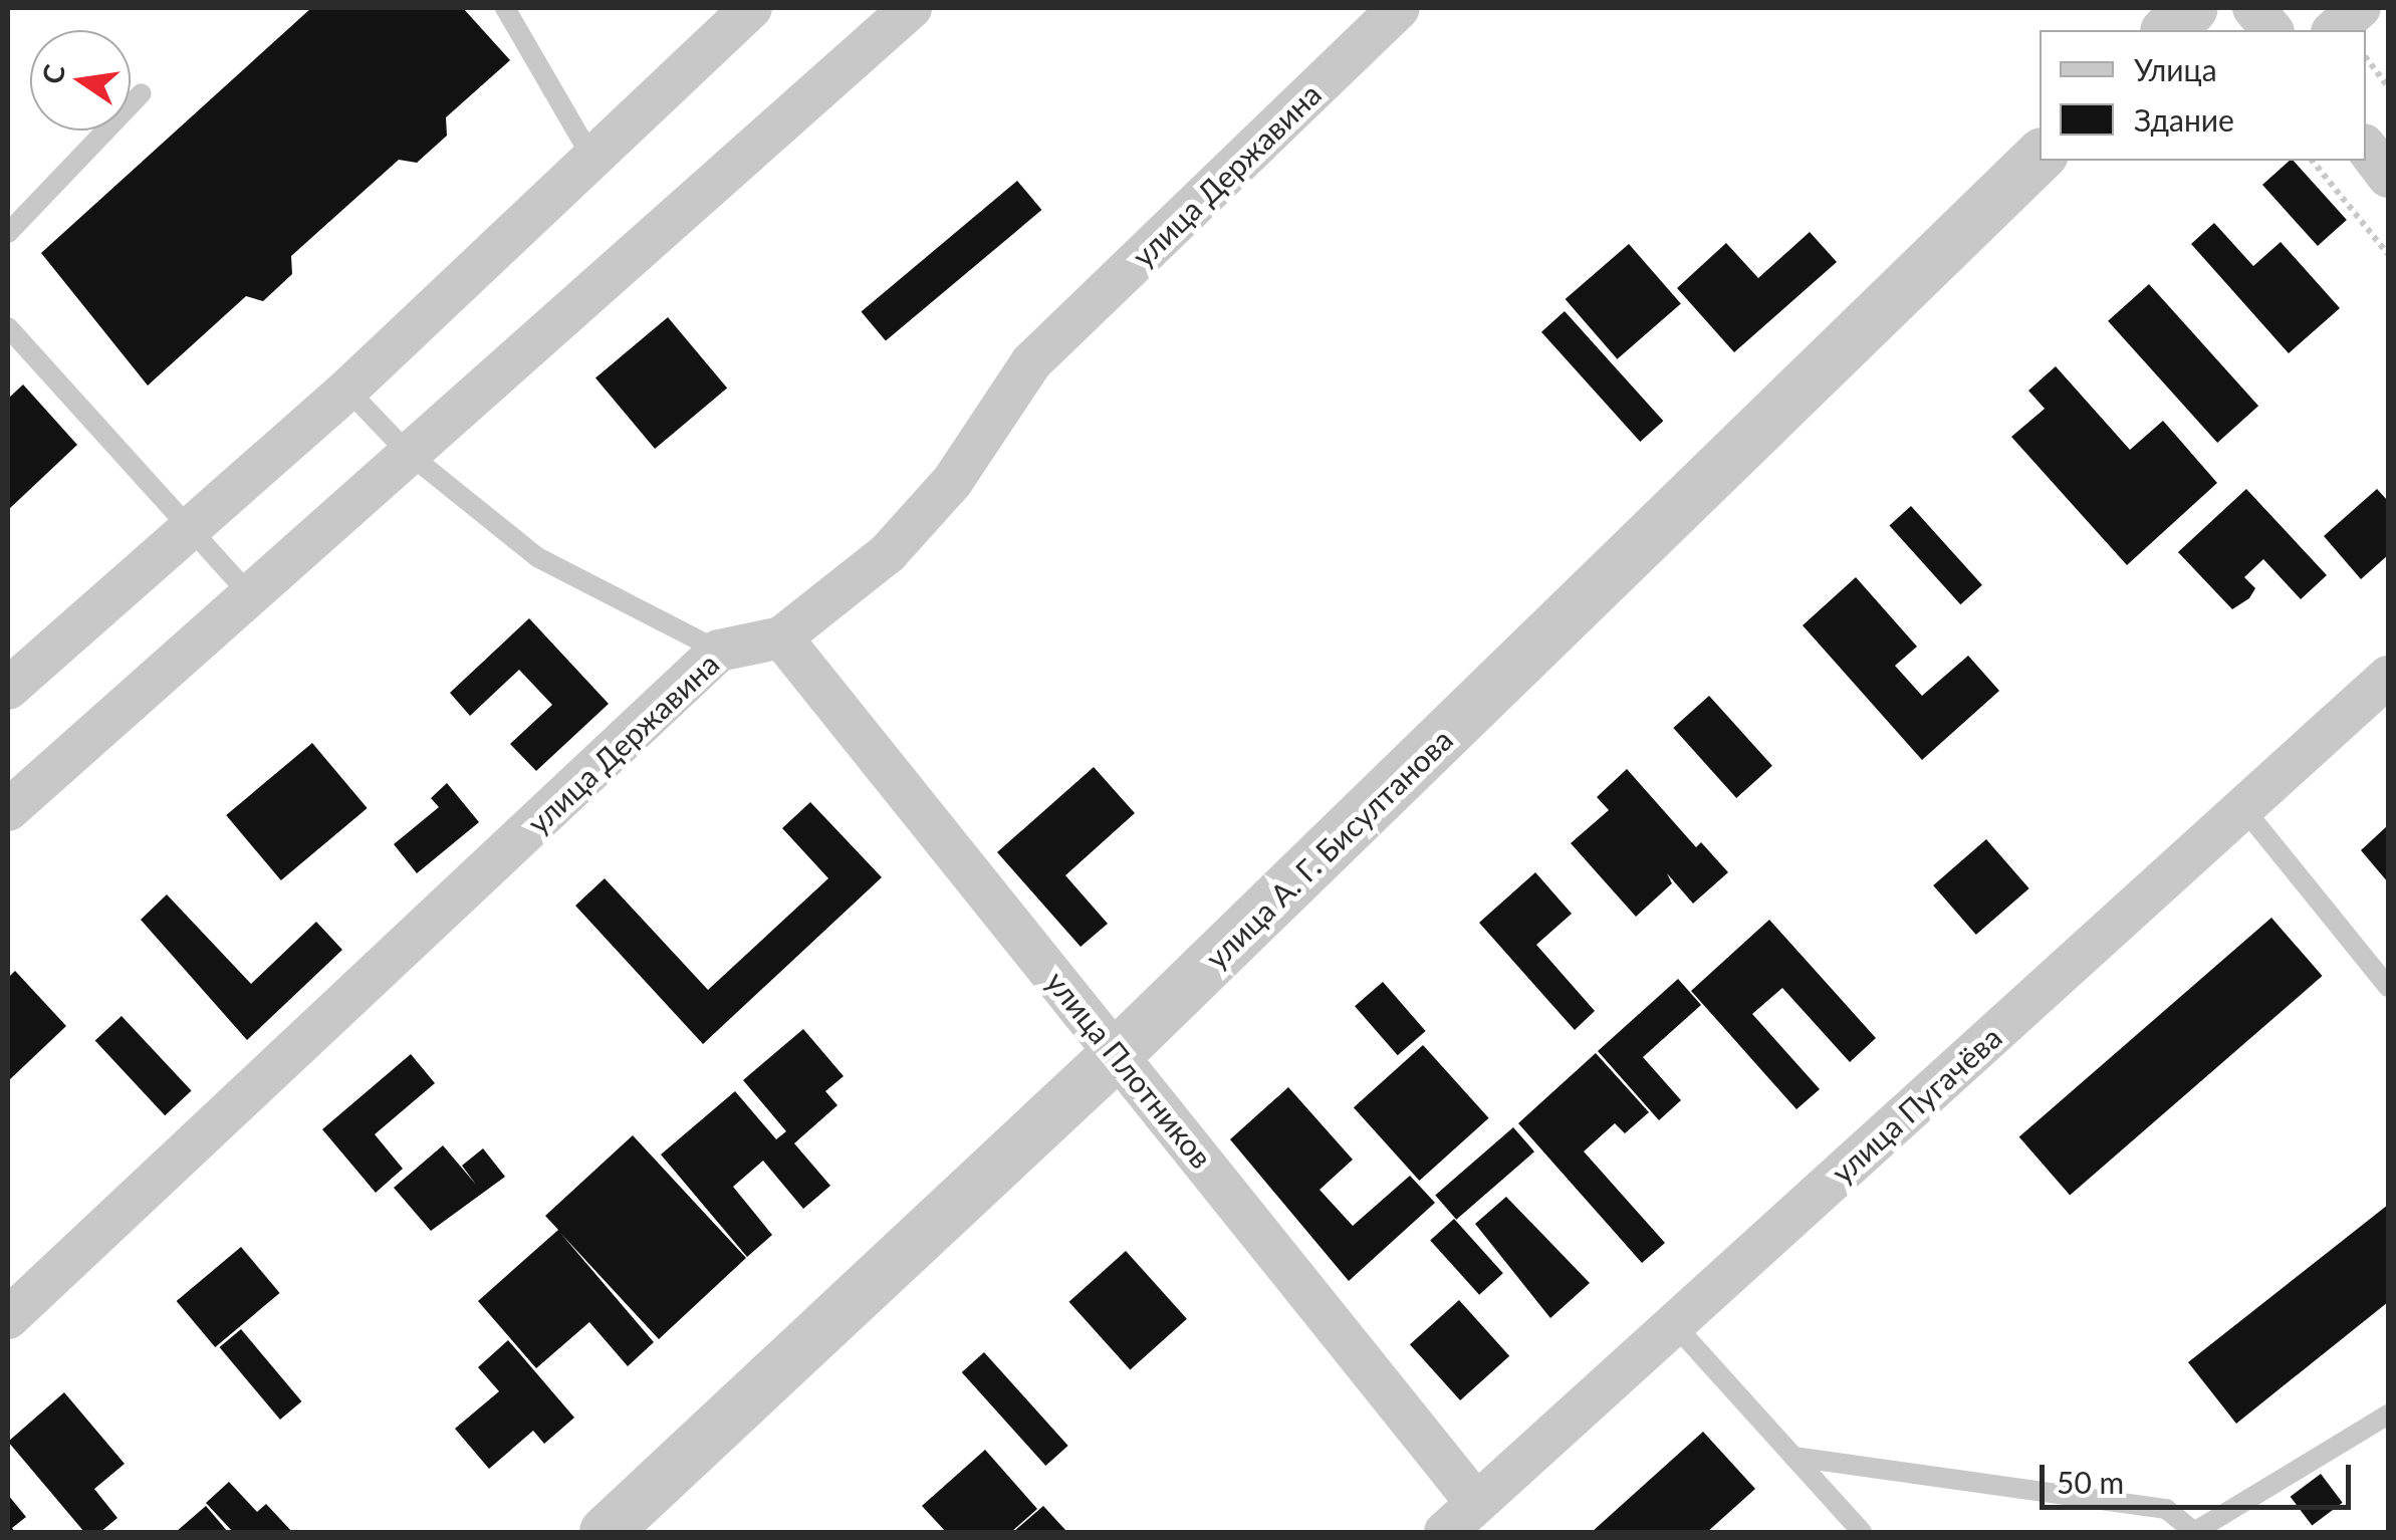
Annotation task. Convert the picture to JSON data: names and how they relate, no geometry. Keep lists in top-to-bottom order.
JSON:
{
  "streets": {
    "street": [
      "улица Державина",
      "улица А. Г. Бисултанова",
      "улица Плотников",
      "улица Пугачёва"
    ]
  },
  "crossings": [
    ["улица Державина", "улица Плотников"],
    ["улица А. Г. Бисултанова", "улица Плотников"],
    ["улица Плотников", "улица Пугачёва"]
  ],
  "legend": ["Улица", "Здание"],
  "scale_bar": "50 m",
  "north": "left"
}
